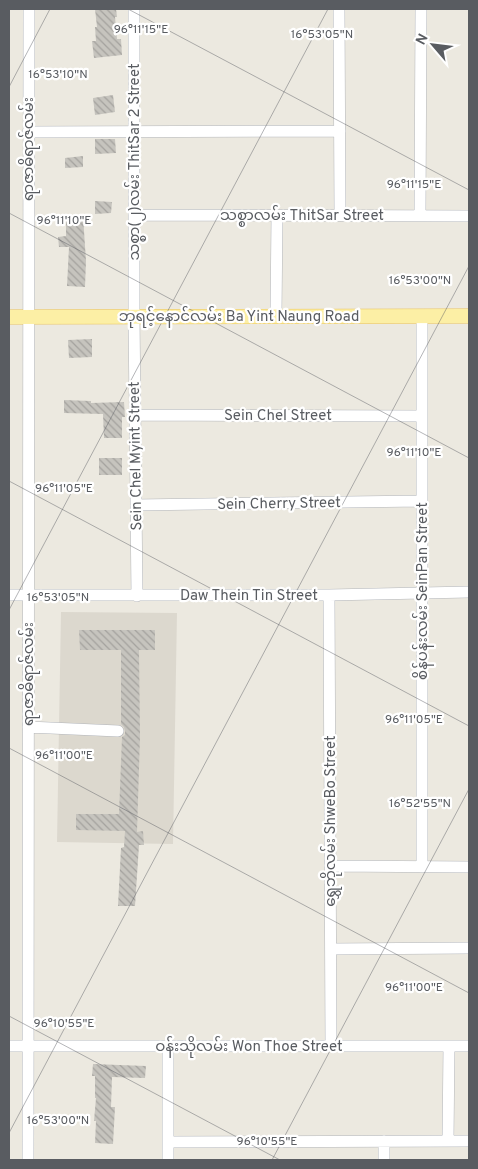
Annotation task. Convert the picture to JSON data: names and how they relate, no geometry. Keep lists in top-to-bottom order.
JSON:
{
  "streets": {
    "main road": ["ဘုရင့်နောင်လမ်း Ba Yint Naung Road"],
    "street": [
      "ရာဇာဓိရာဇ်လမ်း",
      "သစ္စာ(၂)လမ်း ThitSar 2 Street",
      "သစ္စာလမ်း ThitSar Street",
      "Sein Chel Street",
      "Sein Chel Myint Street",
      "Sein Cherry Street",
      "စိန်ပန်းလမ်း SeinPan Street",
      "Daw Thein Tin Street",
      "ရွှေဘိုလမ်း ShweBo Street",
      "ဝန်းသိုလမ်း Won Thoe Street"
    ]
  },
  "crossings": [
    ["ရာဇာဓိရာဇ်လမ်း", "ဘုရင့်နောင်လမ်း Ba Yint Naung Road"],
    ["ရာဇာဓိရာဇ်လမ်း", "Daw Thein Tin Street"],
    ["ရာဇာဓိရာဇ်လမ်း", "ဝန်းသိုလမ်း Won Thoe Street"],
    ["သစ္စာ(၂)လမ်း ThitSar 2 Street", "သစ္စာလမ်း ThitSar Street"],
    ["သစ္စာ(၂)လမ်း ThitSar 2 Street", "ဘုရင့်နောင်လမ်း Ba Yint Naung Road"],
    ["သစ္စာ(၂)လမ်း ThitSar 2 Street", "Sein Chel Myint Street"],
    ["ဘုရင့်နောင်လမ်း Ba Yint Naung Road", "Sein Chel Myint Street"],
    ["ဘုရင့်နောင်လမ်း Ba Yint Naung Road", "စိန်ပန်းလမ်း SeinPan Street"],
    ["Sein Chel Street", "Sein Chel Myint Street"],
    ["Sein Chel Street", "စိန်ပန်းလမ်း SeinPan Street"],
    ["Sein Chel Myint Street", "Sein Cherry Street"],
    ["Sein Chel Myint Street", "Daw Thein Tin Street"],
    ["Sein Cherry Street", "စိန်ပန်းလမ်း SeinPan Street"],
    ["စိန်ပန်းလမ်း SeinPan Street", "Daw Thein Tin Street"],
    ["Daw Thein Tin Street", "ရွှေဘိုလမ်း ShweBo Street"],
    ["ရွှေဘိုလမ်း ShweBo Street", "ဝန်းသိုလမ်း Won Thoe Street"]
  ],
  "north": "top left",
  "coordinates": [
    "96°11'15\"E",
    "16°53'05\"N",
    "16°53'10\"N",
    "96°11'10\"E",
    "16°53'00\"N",
    "96°11'05\"E",
    "96°11'00\"E",
    "16°52'55\"N",
    "96°10'55\"E"
  ]
}
